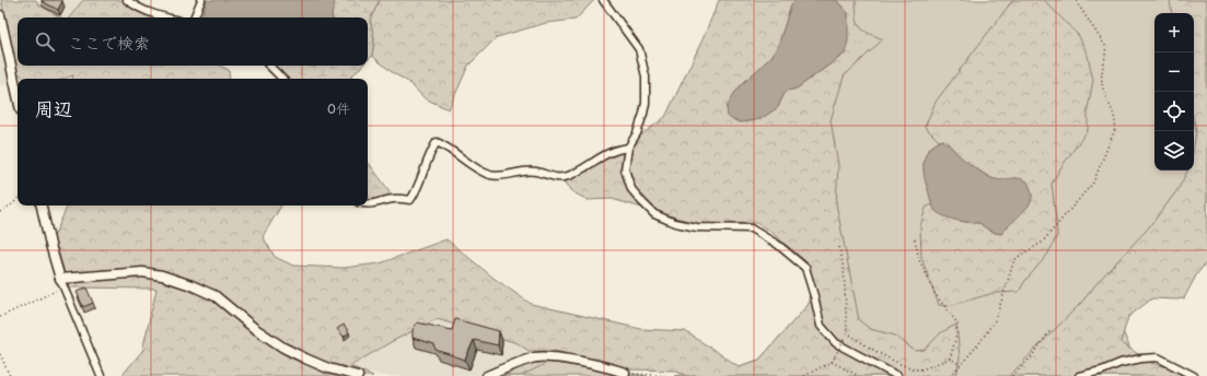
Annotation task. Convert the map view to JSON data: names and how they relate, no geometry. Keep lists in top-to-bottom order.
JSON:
{
  "page": {
    "map_buttons": ["+", "−"],
    "search": "ここで検索",
    "heading": ["周辺", "0件"]
  }
}
